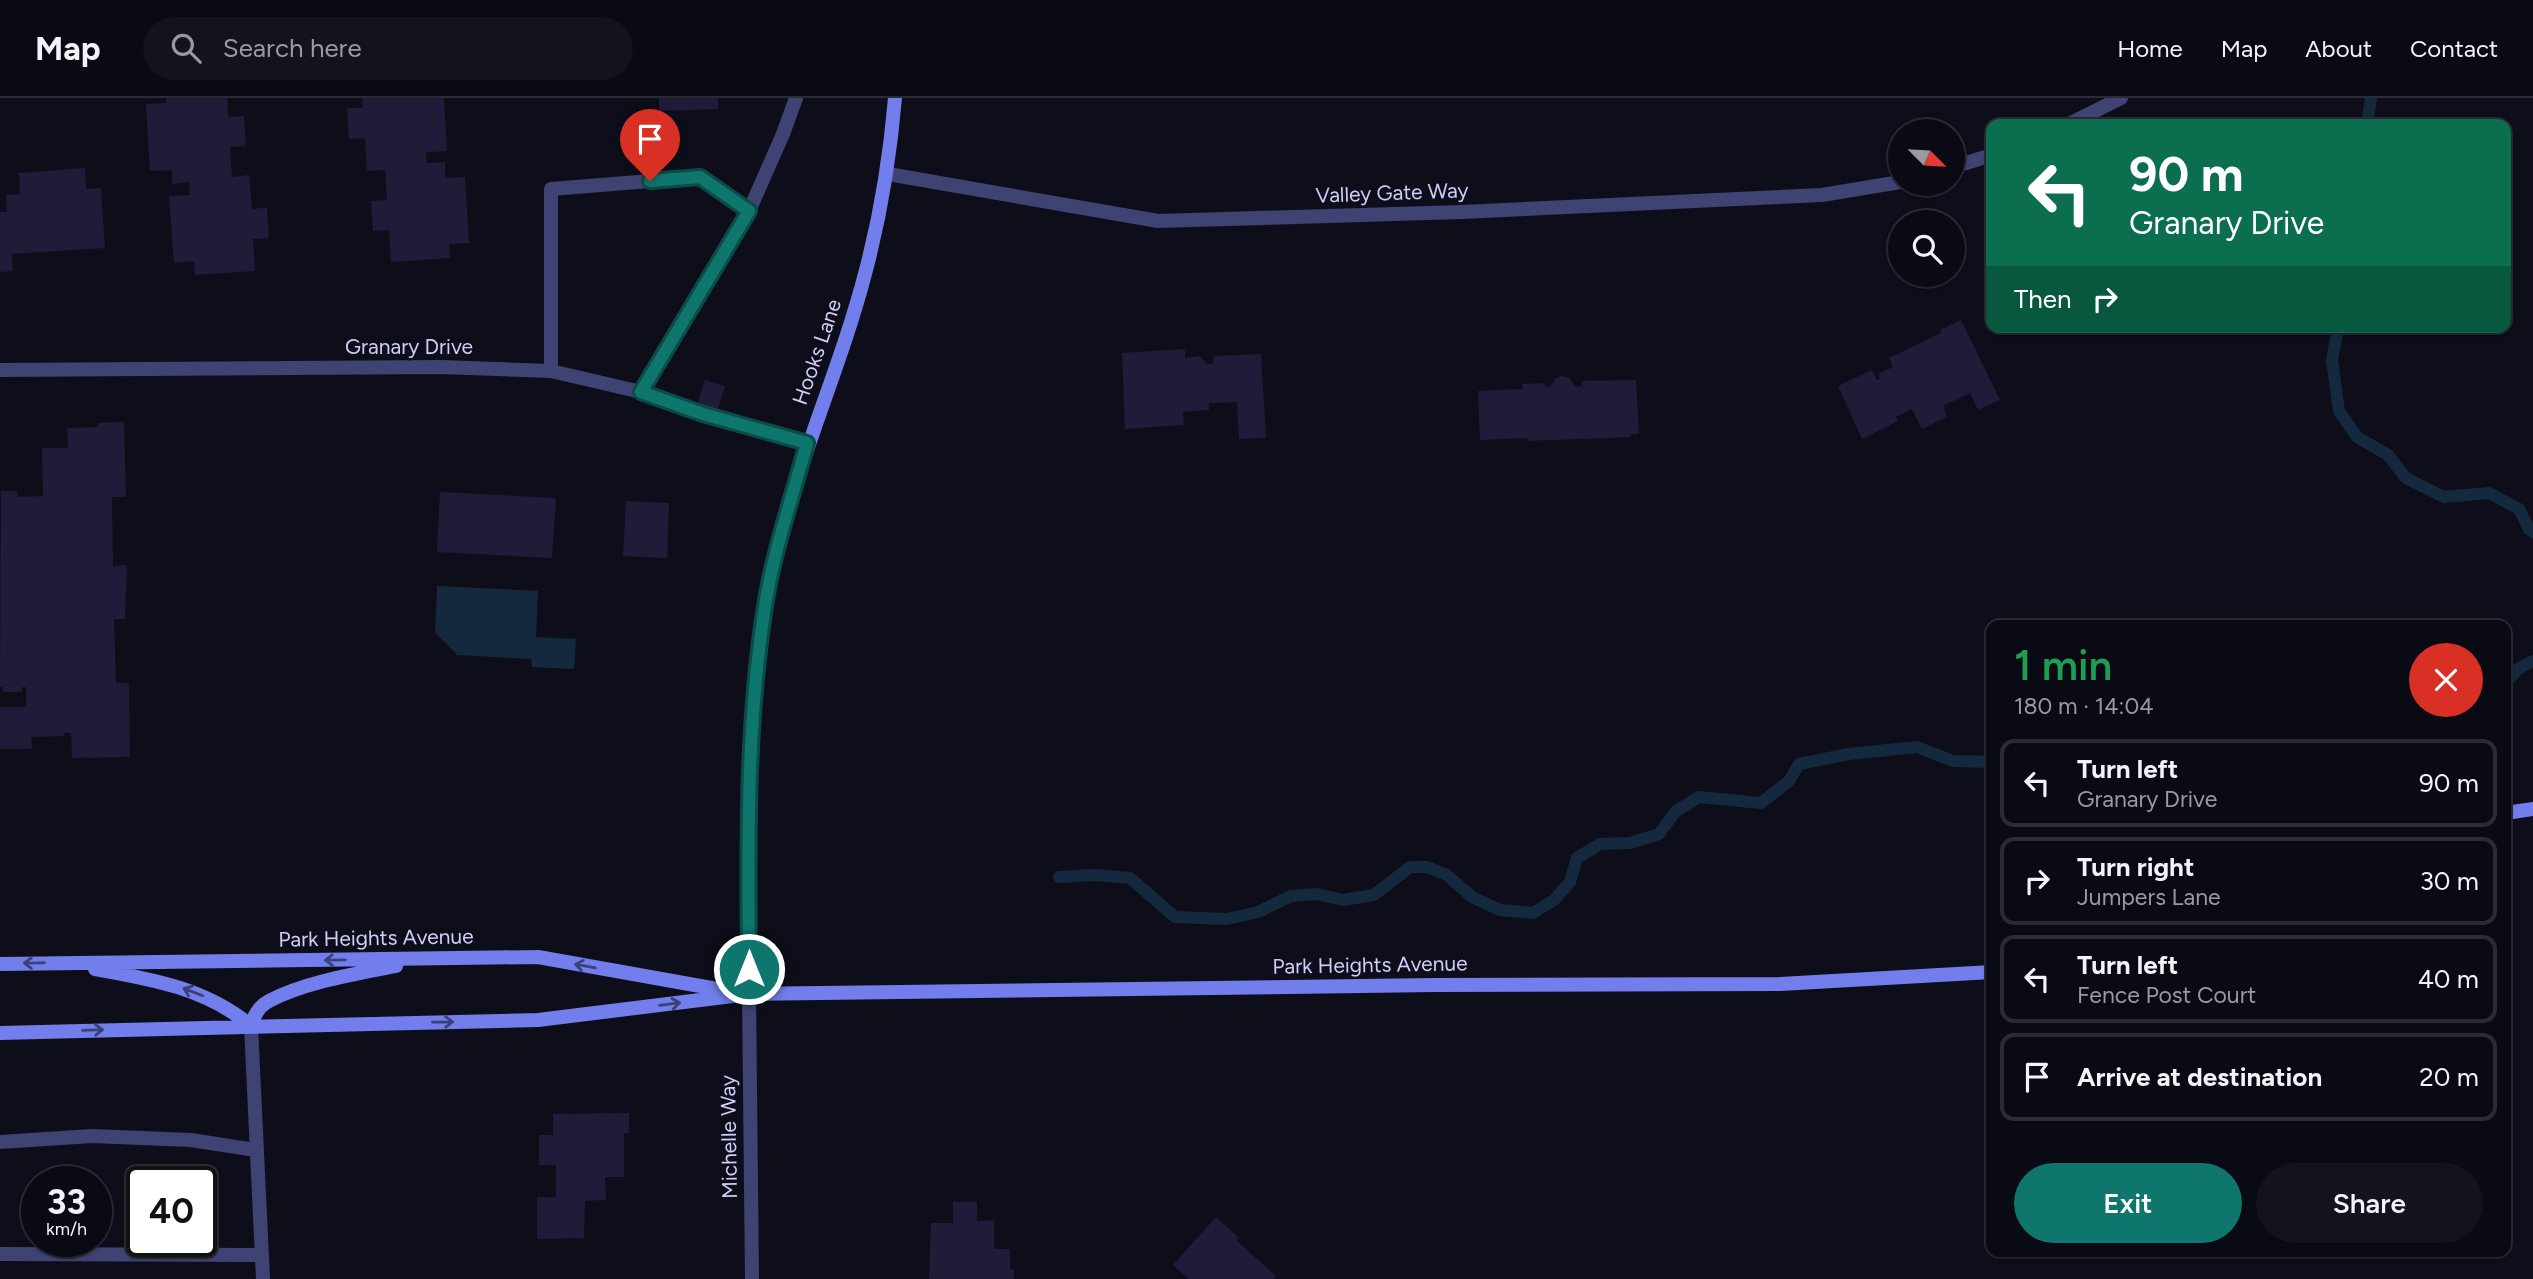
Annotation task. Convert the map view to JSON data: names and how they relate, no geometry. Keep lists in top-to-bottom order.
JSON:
{
  "streets": {
    "main road": ["Hooks Lane", "Park Heights Avenue"],
    "street": ["Valley Gate Way", "Granary Drive", "Michelle Way"]
  },
  "crossings": [
    ["Valley Gate Way", "Hooks Lane"],
    ["Granary Drive", "Hooks Lane"],
    ["Hooks Lane", "Park Heights Avenue"],
    ["Hooks Lane", "Michelle Way"],
    ["Park Heights Avenue", "Michelle Way"]
  ],
  "north": "bottom right",
  "page": {
    "header": "Map",
    "search": "Search here",
    "nav": [
      "Home",
      "Map",
      "About",
      "Contact"
    ],
    "turn": ["90 m", "Granary Drive"],
    "then": "Then",
    "heading": ["1 min", "180 m · 14:04"],
    "list": [
      {
        "name": "Turn left",
        "note": "Granary Drive",
        "value": "90 m"
      },
      {
        "name": "Turn right",
        "note": "Jumpers Lane",
        "value": "30 m"
      },
      {
        "name": "Turn left",
        "note": "Fence Post Court",
        "value": "40 m"
      },
      {
        "name": "Arrive at destination",
        "value": "20 m"
      }
    ],
    "buttons": ["Exit", "Share"],
    "speed": "33 km/h",
    "limit": "40"
  }
}
